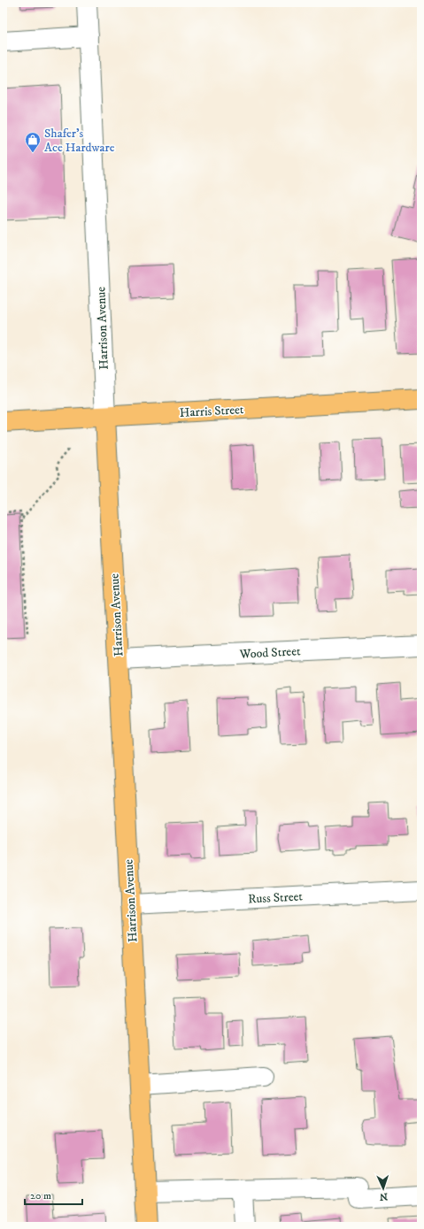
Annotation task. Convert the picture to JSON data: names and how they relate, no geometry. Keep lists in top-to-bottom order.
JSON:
{
  "streets": {
    "main road": ["Harrison Avenue", "Harris Street"],
    "street": ["Wood Street", "Russ Street"]
  },
  "crossings": [
    ["Harrison Avenue", "Harris Street"],
    ["Harrison Avenue", "Wood Street"],
    ["Harrison Avenue", "Russ Street"]
  ],
  "places": {
    "shop": ["Shafer's Ace Hardware"]
  },
  "scale_bar": "20 m",
  "north": "bottom"
}
